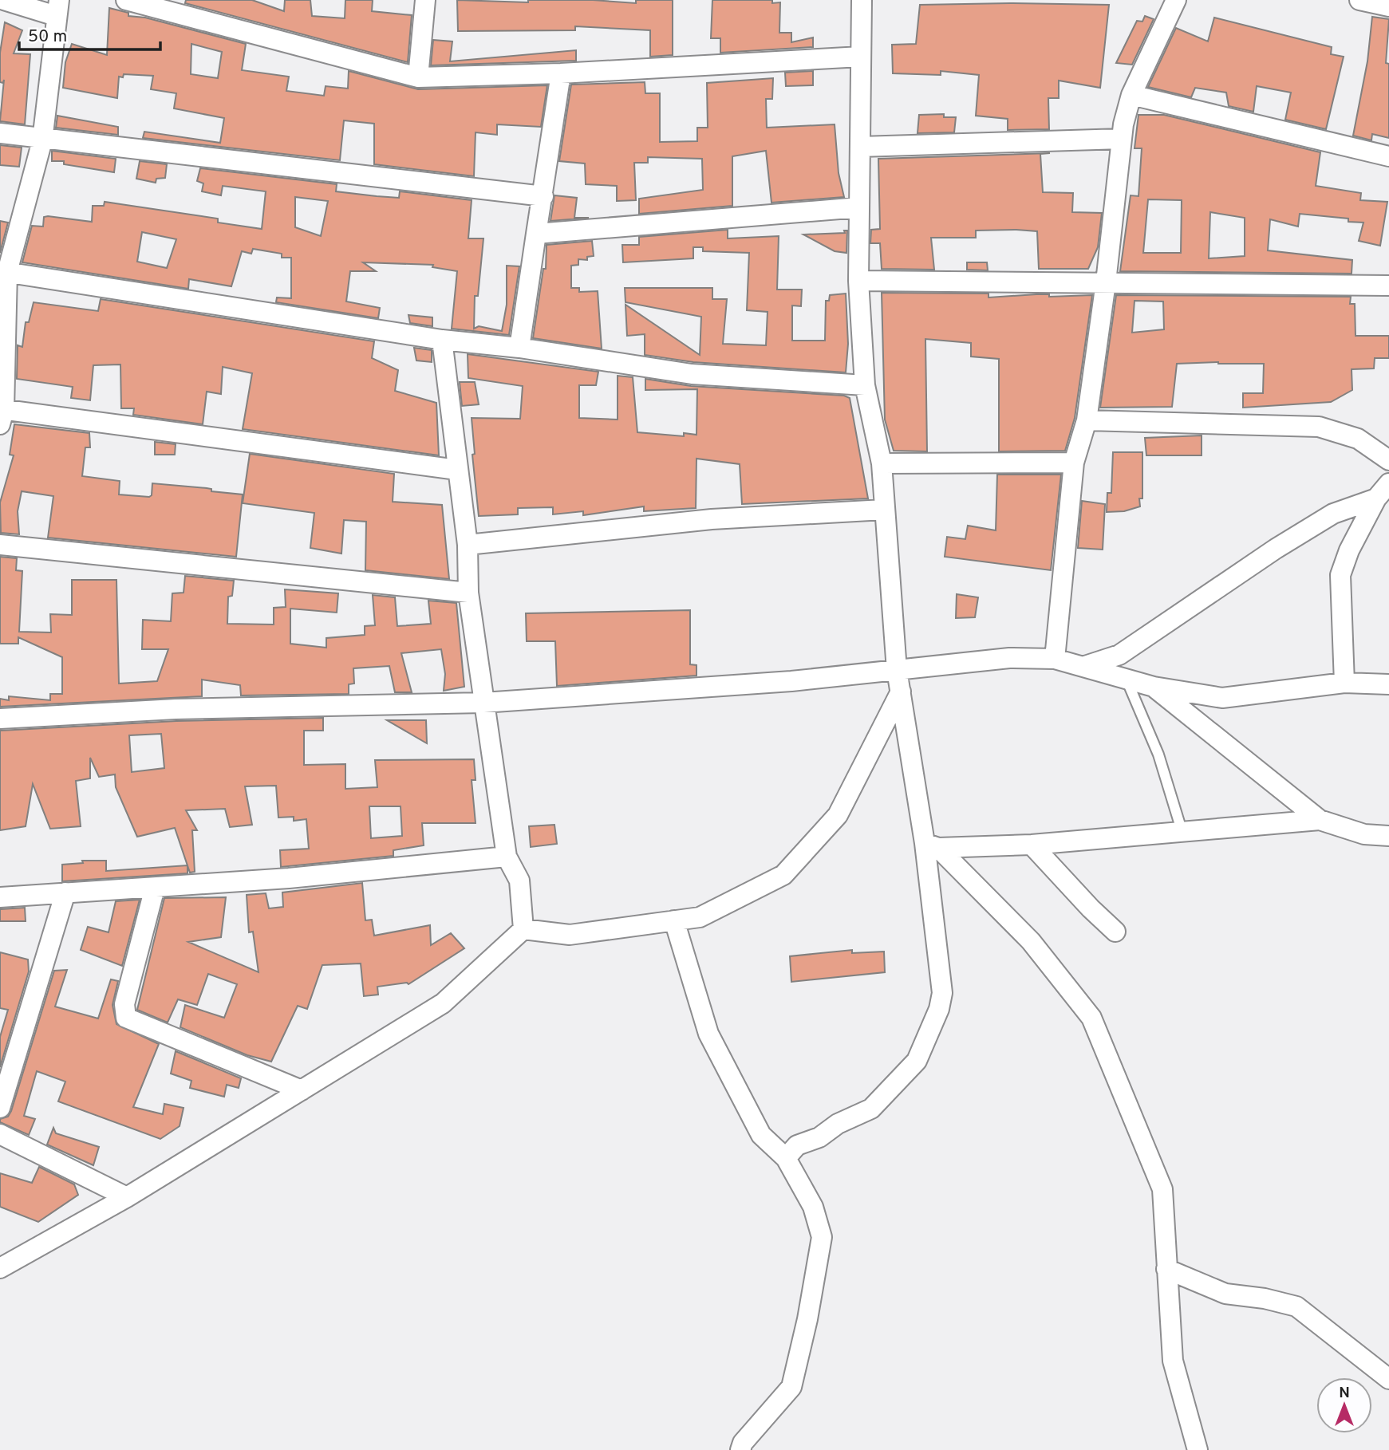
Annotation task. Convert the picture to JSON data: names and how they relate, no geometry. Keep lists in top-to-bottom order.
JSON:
{
  "scale_bar": "50 m",
  "north": "top"
}
